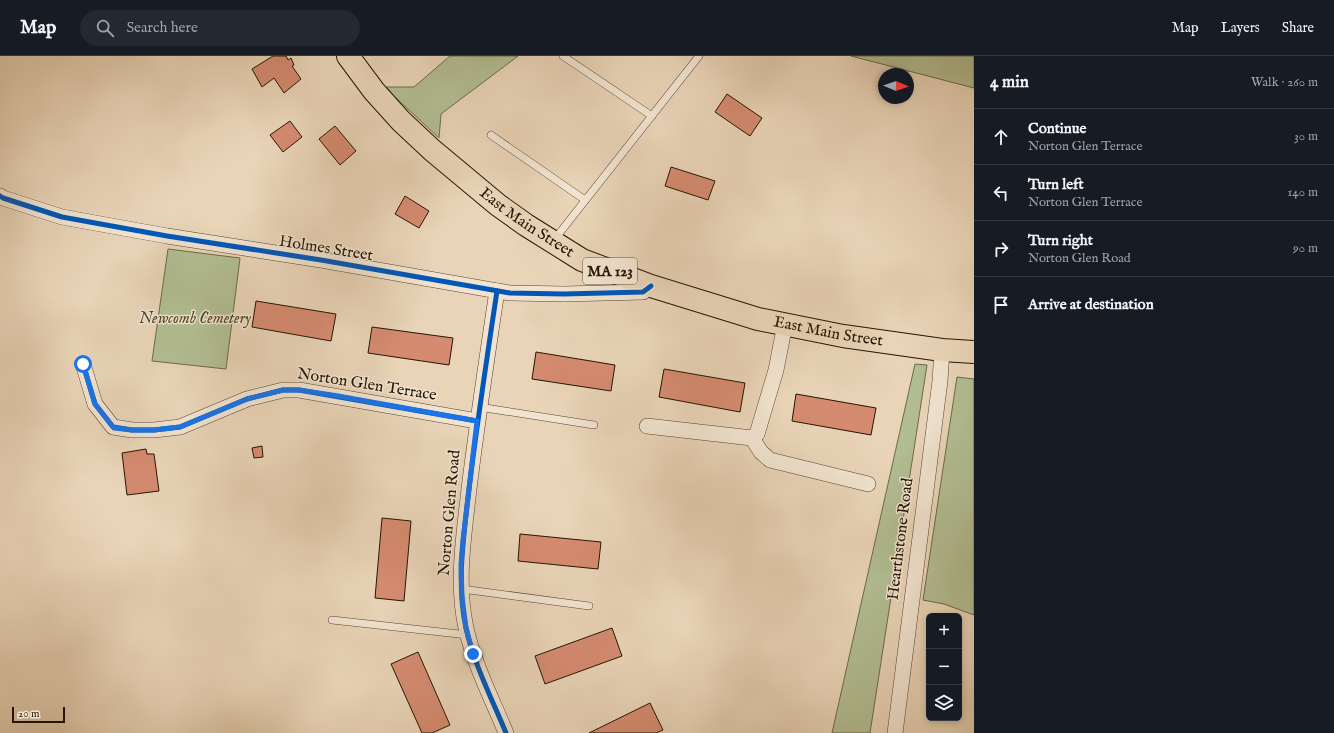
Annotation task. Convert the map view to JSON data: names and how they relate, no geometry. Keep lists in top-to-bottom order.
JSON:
{
  "streets": {
    "highway": ["East Main Street", "MA 123"],
    "street": [
      "Holmes Street",
      "Norton Glen Terrace",
      "Norton Glen Road",
      "Hearthstone Road"
    ]
  },
  "crossings": [
    ["East Main Street", "Holmes Street"],
    ["East Main Street", "MA 123"],
    ["East Main Street", "Hearthstone Road"],
    ["Holmes Street", "Norton Glen Road"],
    ["MA 123", "Hearthstone Road"],
    ["Norton Glen Terrace", "Norton Glen Road"]
  ],
  "parks": ["Newcomb Cemetery"],
  "scale_bar": "20 m",
  "north": "right",
  "page": {
    "header": "Map",
    "search": "Search here",
    "nav": ["Map", "Layers", "Share"],
    "heading": ["4 min", "Walk · 260 m"],
    "list": [
      ["Continue", "Norton Glen Terrace", "30 m"],
      ["Turn left", "Norton Glen Terrace", "140 m"],
      ["Turn right", "Norton Glen Road", "90 m"],
      "Arrive at destination"
    ],
    "map_buttons": ["+", "−"],
    "scale": "20 m"
  }
}
